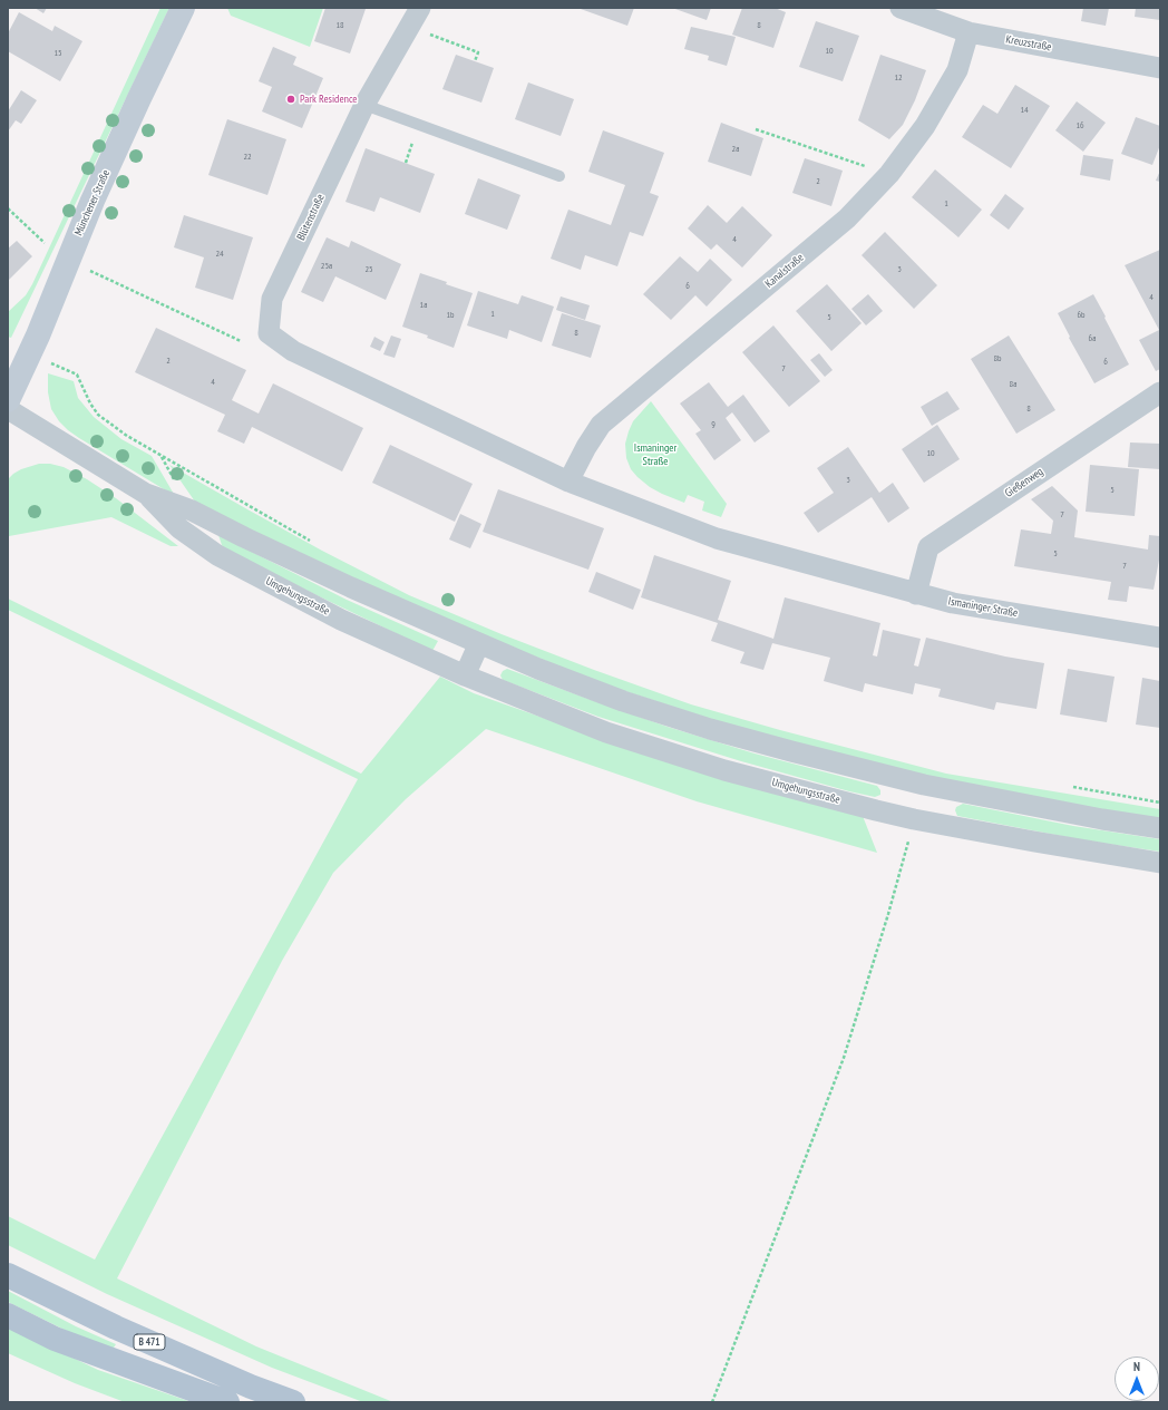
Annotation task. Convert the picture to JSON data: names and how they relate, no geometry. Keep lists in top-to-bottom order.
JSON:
{
  "streets": {
    "main road": ["B 471"],
    "street": [
      "Kreuzstraße",
      "Münchener Straße",
      "Blütenstraße",
      "Kanalstraße",
      "Gießenweg",
      "Umgehungsstraße",
      "Ismaninger Straße"
    ]
  },
  "crossings": [
    ["Kreuzstraße", "Kanalstraße"],
    ["Blütenstraße", "Ismaninger Straße"],
    ["Kanalstraße", "Ismaninger Straße"],
    ["Gießenweg", "Ismaninger Straße"]
  ],
  "parks": ["Ismaninger Straße"],
  "places": ["Park Residence"],
  "house_numbers": [
    "18",
    "8",
    "10",
    "15",
    "12",
    "14",
    "16",
    "2a",
    "22",
    "2",
    "1",
    "4",
    "24",
    "25a",
    "25",
    "3",
    "6",
    "4",
    "1a",
    "1",
    "1b",
    "6b",
    "5",
    "8",
    "6a",
    "8b",
    "2",
    "6",
    "7",
    "4",
    "8a",
    "8",
    "9",
    "10",
    "3",
    "5",
    "7",
    "5",
    "7"
  ],
  "north": "top"
}
